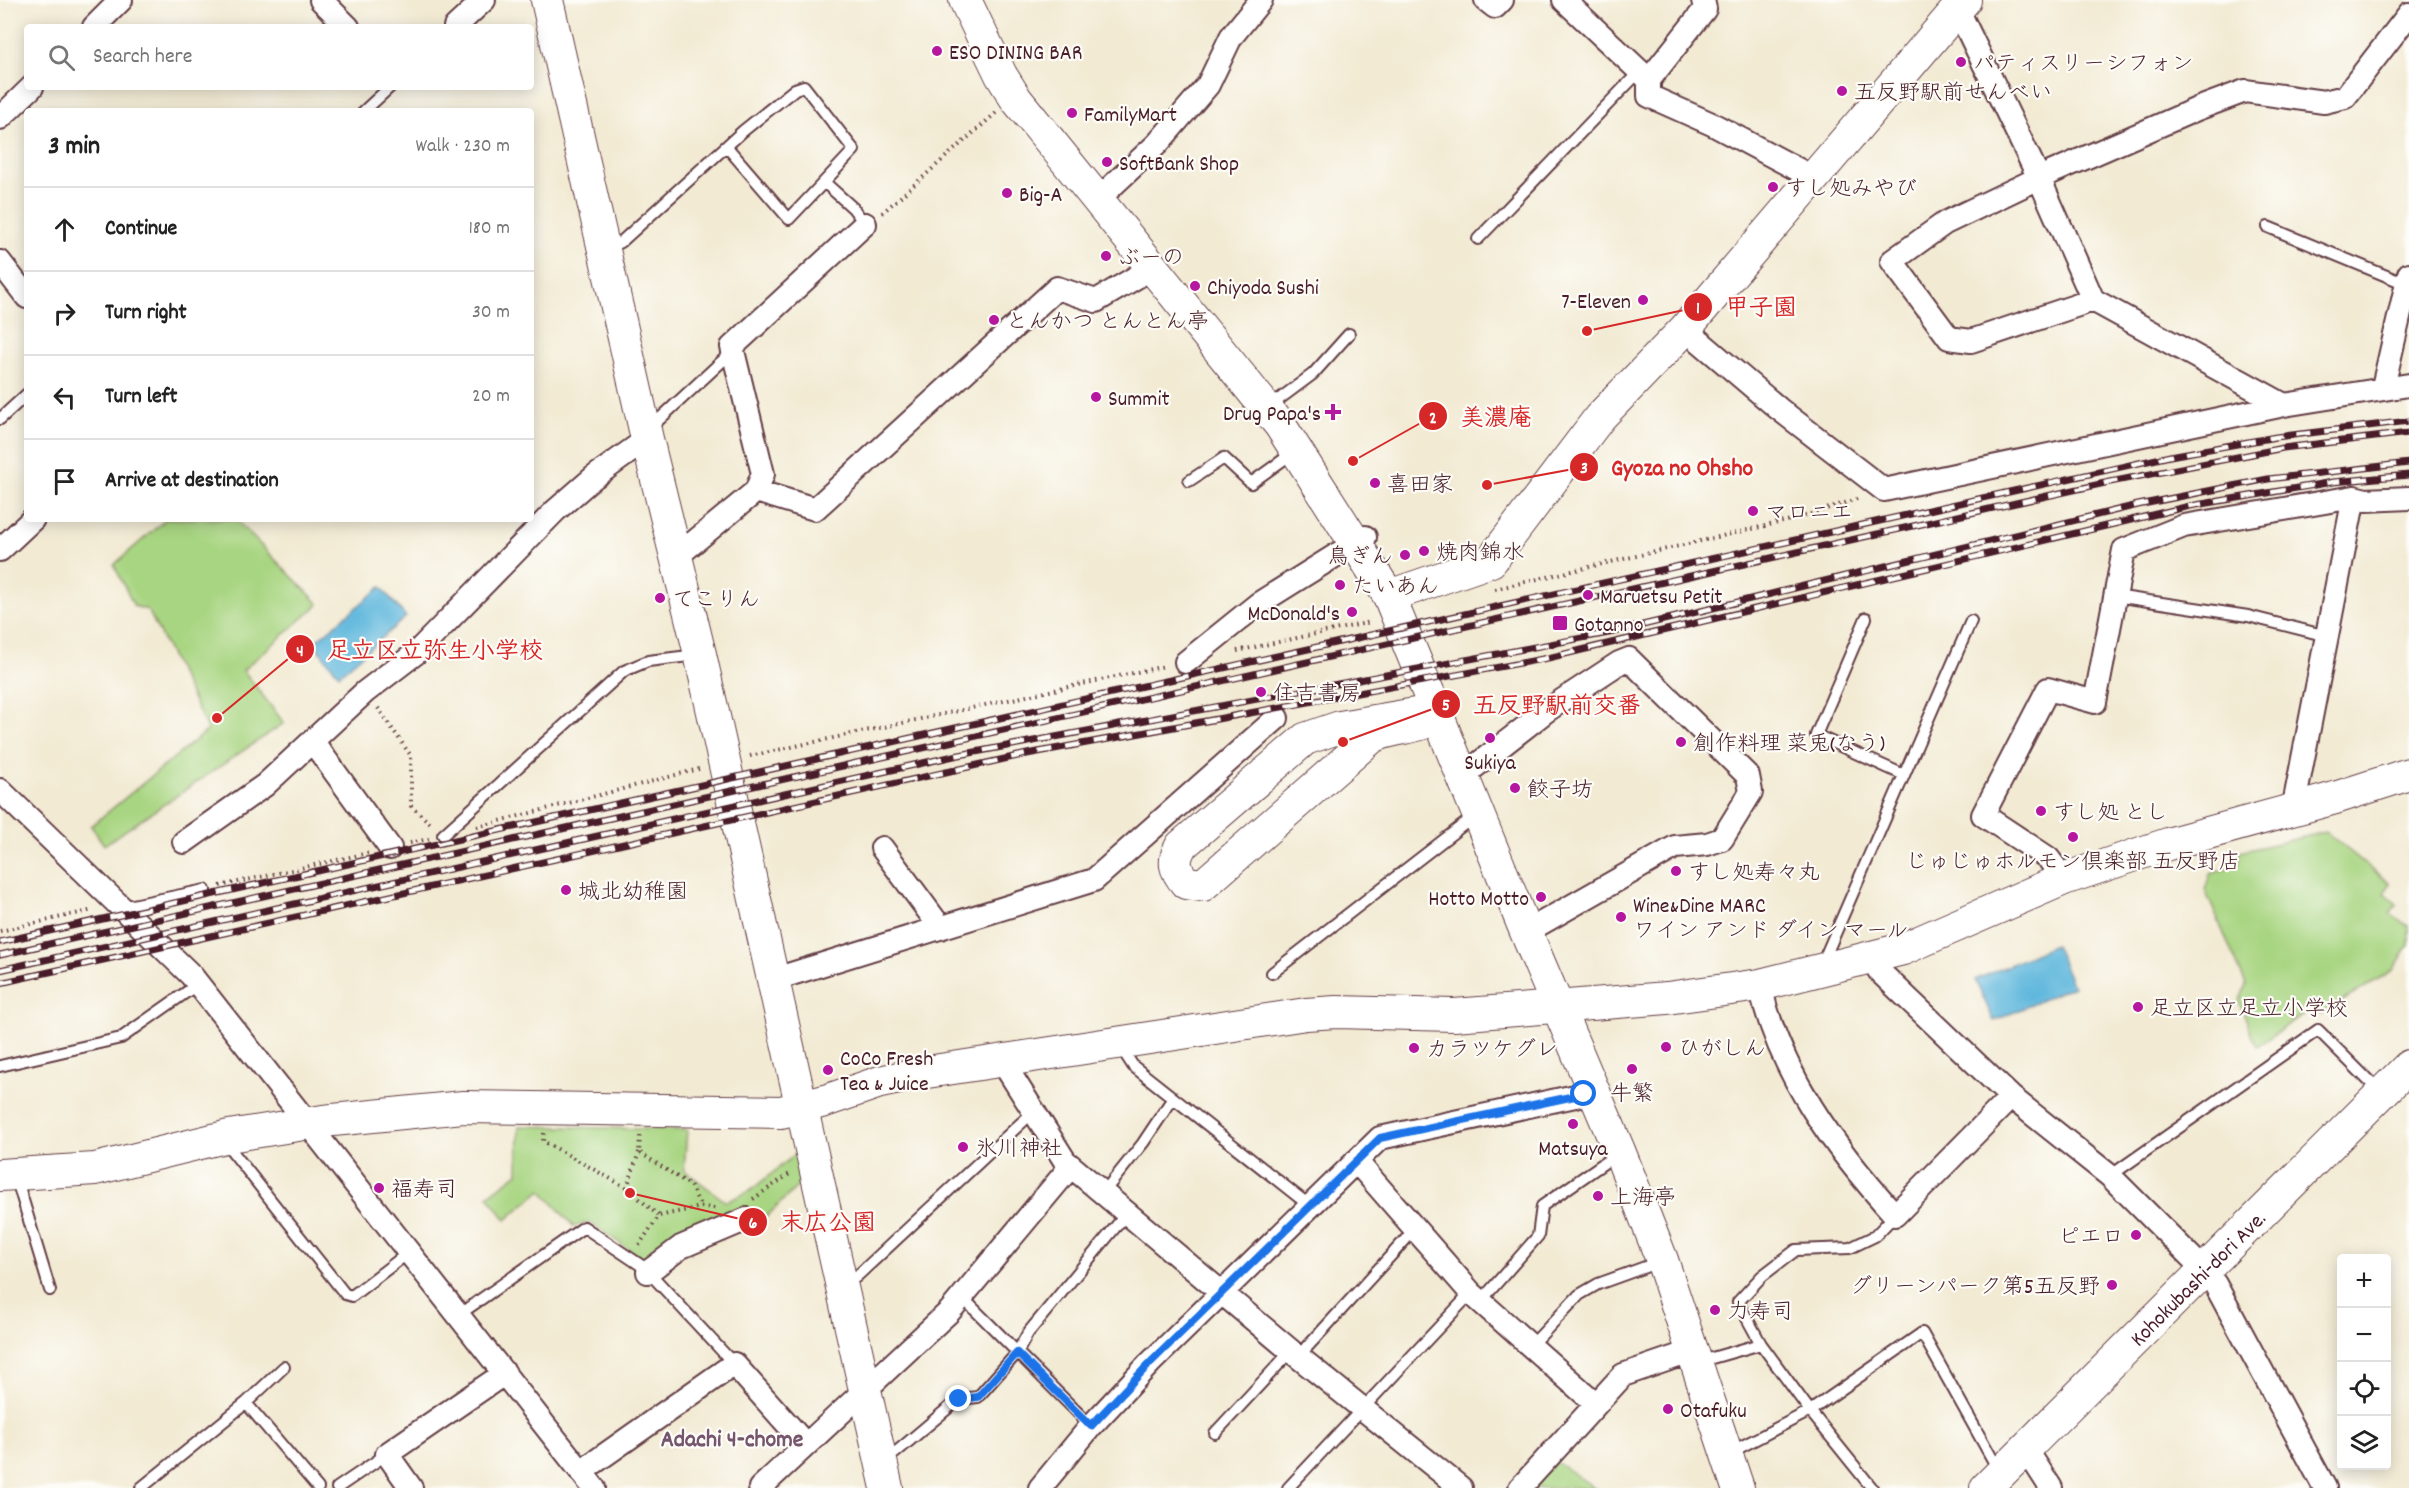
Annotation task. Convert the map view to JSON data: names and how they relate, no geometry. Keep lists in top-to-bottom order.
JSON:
{
  "streets": {
    "street": ["Kohokubashi-dori Ave."]
  },
  "districts": ["Adachi 4-chome"],
  "places": {
    "other": [
      "ESO DINING BAR",
      "パティスリーシフォン",
      "五反野駅前せんべい",
      "FamilyMart",
      "SoftBank Shop",
      "すし処みやび",
      "Big-A",
      "ぶーの",
      "Chiyoda Sushi",
      "7-Eleven",
      "とんかつ とんとん亭",
      "甲子園",
      "Summit",
      "美濃庵",
      "喜田家",
      "Gyoza no Ohsho",
      "マロニエ",
      "焼肉錦水",
      "鳥ぎん",
      "たいあん",
      "Maruetsu Petit",
      "てこりん",
      "McDonald's",
      "住吉書房",
      "足立区立弥生小学校",
      "Sukiya",
      "五反野駅前交番",
      "創作料理 菜兎(なう)",
      "餃子坊",
      "すし処 とし",
      "じゅじゅホルモン倶楽部 五反野店",
      "すし処寿々丸",
      "城北幼稚園",
      "Hotto Motto",
      "Wine&Dine MARC ワイン アンド ダイン マール",
      "足立区立足立小学校",
      "ひがしん",
      "カラツケグレ",
      "牛繁",
      "CoCo Fresh Tea & Juice",
      "Matsuya",
      "氷川神社",
      "福寿司",
      "末広公園",
      "上海亭",
      "ピエロ",
      "グリーンパーク第5五反野",
      "力寿司",
      "Otafuku"
    ],
    "health": ["Drug Papa's"],
    "transit": ["Gotanno"]
  },
  "page": {
    "search": "Search here",
    "heading": ["3 min", "Walk · 230 m"],
    "list": [
      ["Continue", "180 m"],
      ["Turn right", "30 m"],
      ["Turn left", "20 m"],
      "Arrive at destination"
    ],
    "map_buttons": ["+", "−"]
  }
}
